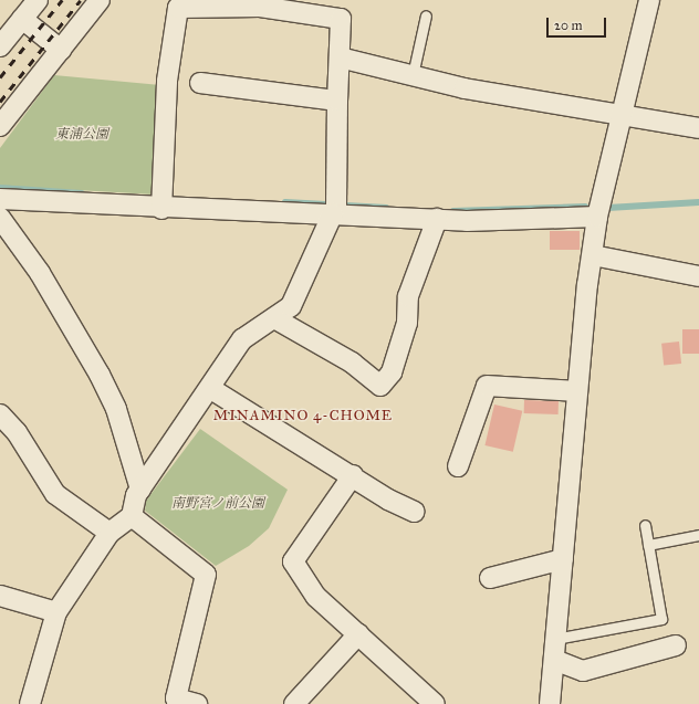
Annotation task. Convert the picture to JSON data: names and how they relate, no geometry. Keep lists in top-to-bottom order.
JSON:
{
  "districts": ["MINAMINO 4-CHOME"],
  "parks": ["東浦公園", "南野宮ノ前公園"],
  "scale_bar": "20 m"
}
